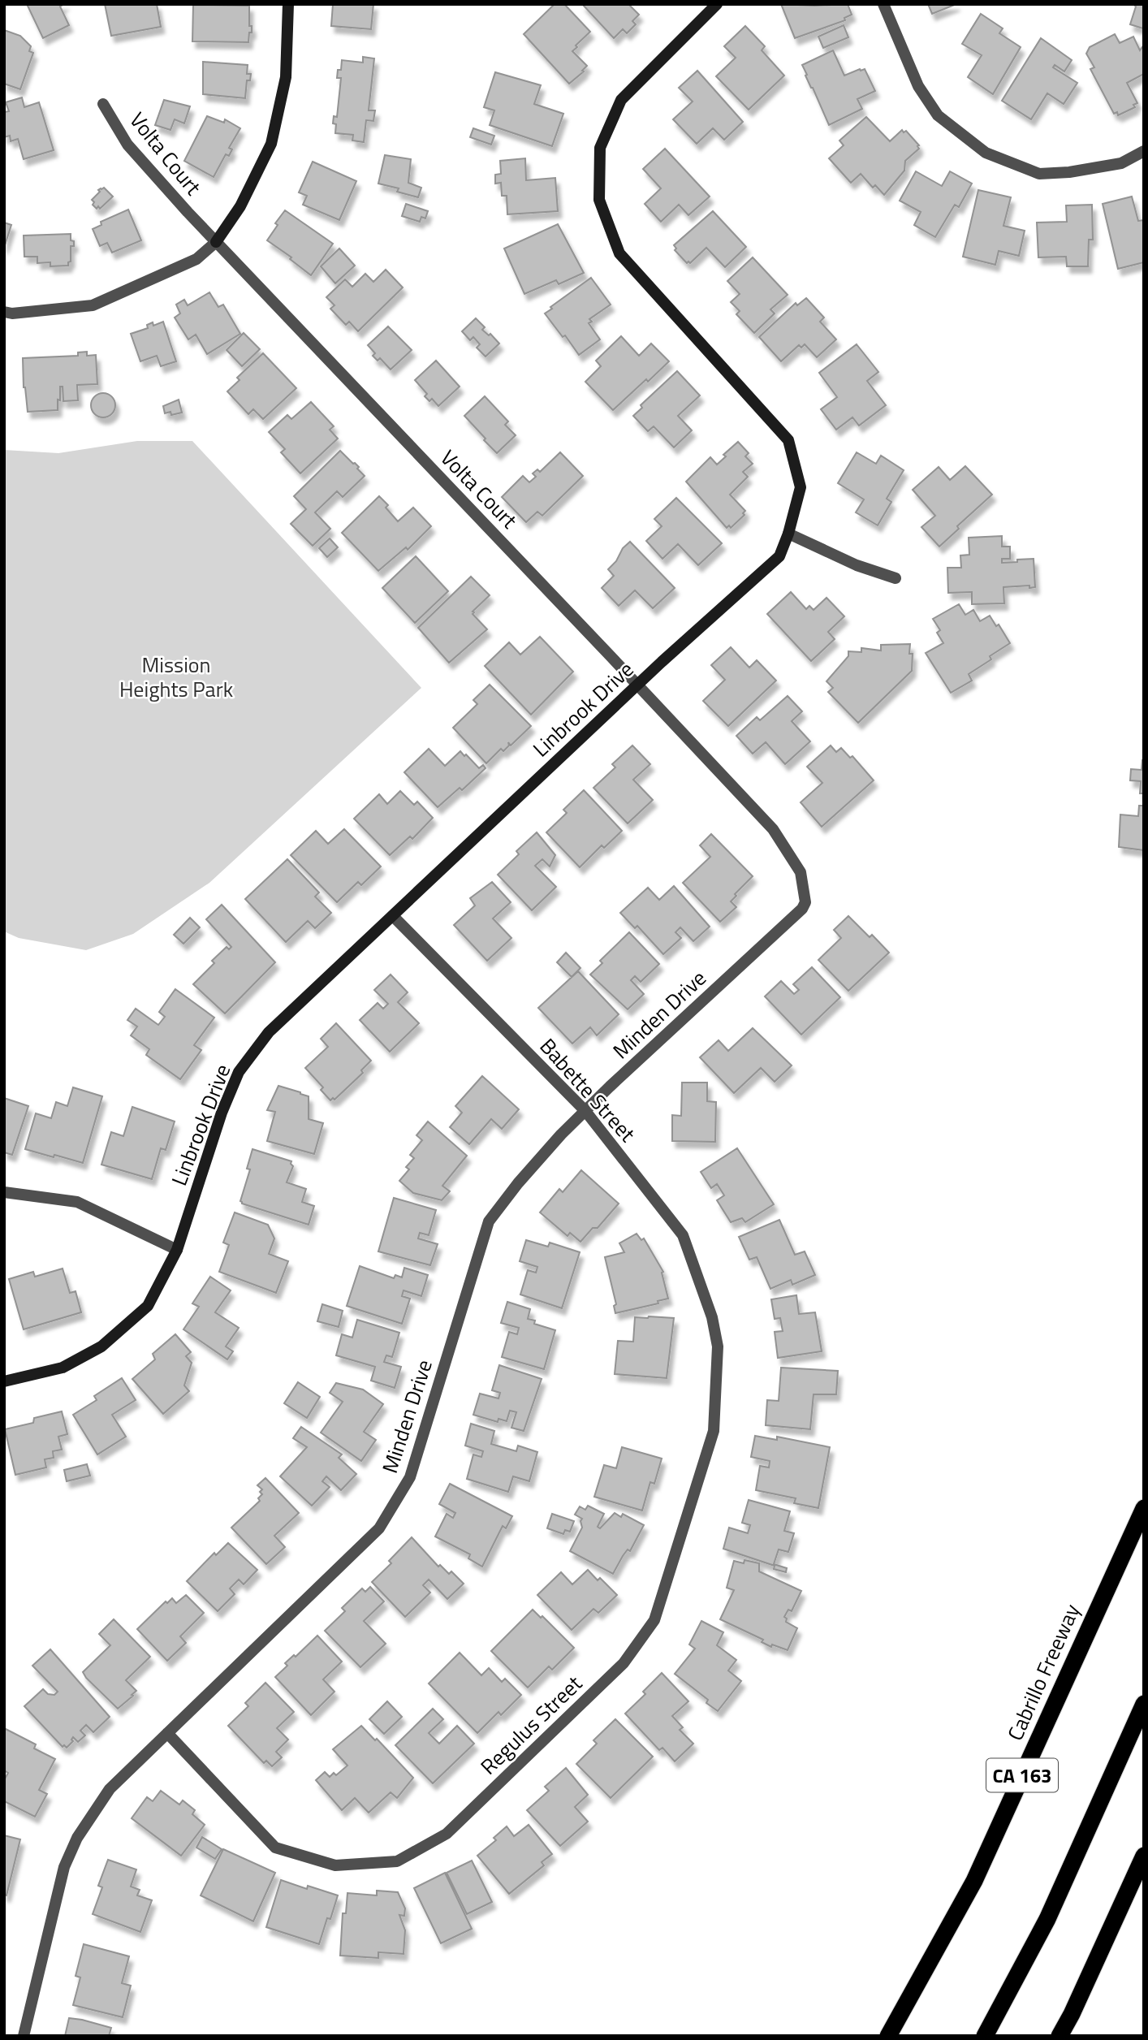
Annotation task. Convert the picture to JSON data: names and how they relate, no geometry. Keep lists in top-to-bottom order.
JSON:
{
  "streets": {
    "highway": ["Cabrillo Freeway", "CA 163"],
    "street": [
      "Volta Court",
      "Linbrook Drive",
      "Minden Drive",
      "Babette Street",
      "Regulus Street"
    ]
  },
  "crossings": [
    ["Volta Court", "Linbrook Drive"],
    ["Volta Court", "Minden Drive"],
    ["Linbrook Drive", "Babette Street"],
    ["Minden Drive", "Babette Street"],
    ["Minden Drive", "Regulus Street"],
    ["Babette Street", "Regulus Street"]
  ],
  "parks": ["Mission Heights Park"]
}
